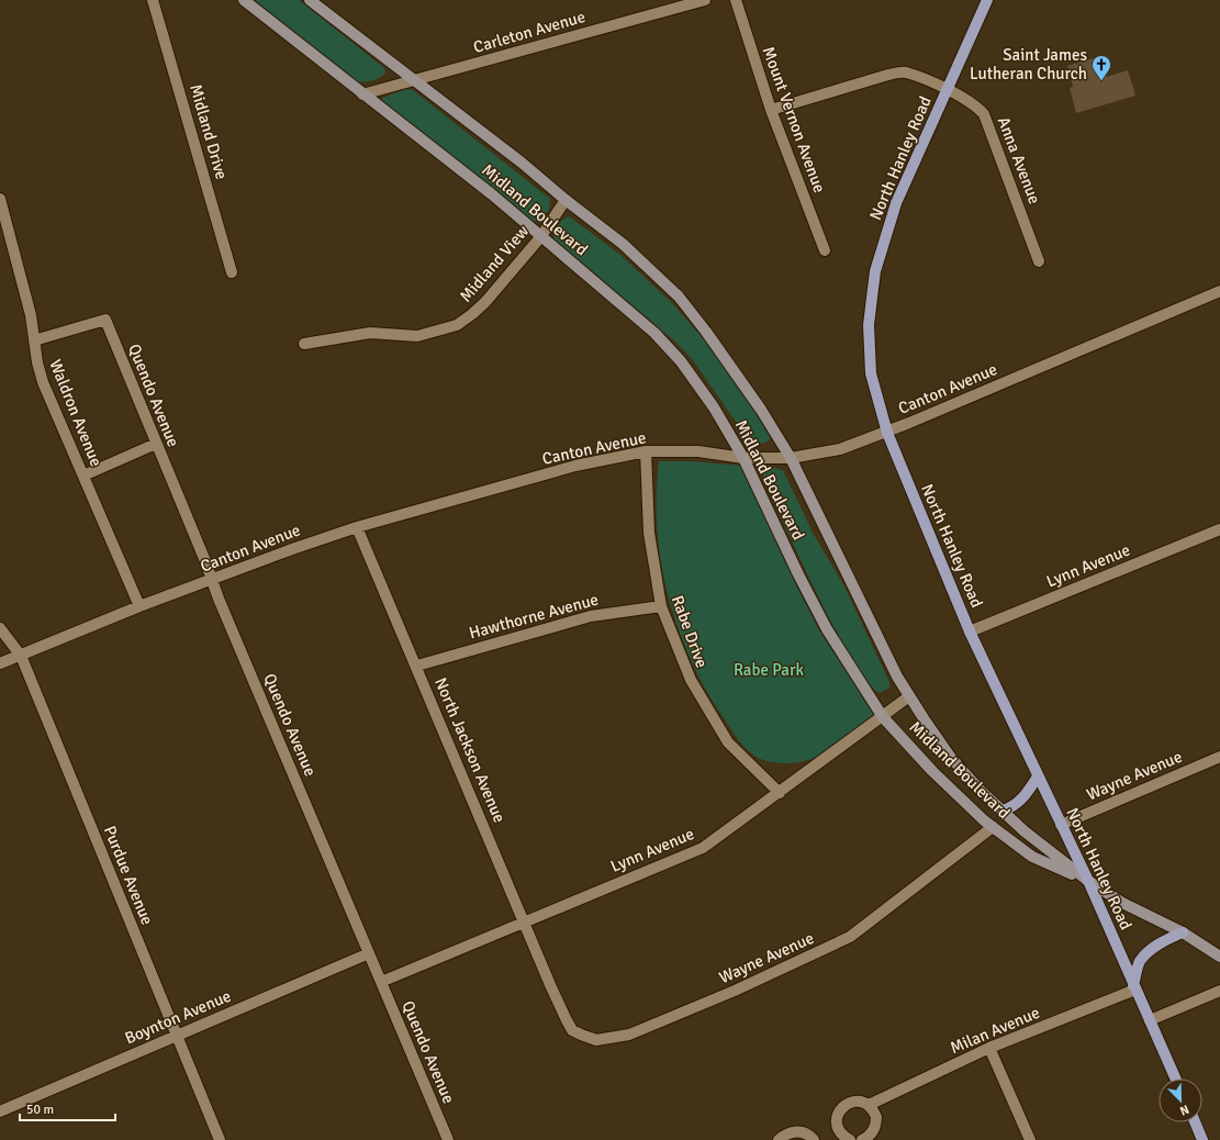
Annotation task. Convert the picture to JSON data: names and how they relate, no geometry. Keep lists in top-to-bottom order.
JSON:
{
  "streets": {
    "main road": ["North Hanley Road", "Midland Boulevard"],
    "street": [
      "Carleton Avenue",
      "Mount Vernon Avenue",
      "Midland Drive",
      "Anna Avenue",
      "Midland View",
      "Canton Avenue",
      "Quendo Avenue",
      "Waldron Avenue",
      "Lynn Avenue",
      "Hawthorne Avenue",
      "Rabe Drive",
      "North Jackson Avenue",
      "Wayne Avenue",
      "Purdue Avenue",
      "Boynton Avenue",
      "Milan Avenue"
    ]
  },
  "crossings": [
    ["Carleton Avenue", "Midland Boulevard"],
    ["Mount Vernon Avenue", "Anna Avenue"],
    ["North Hanley Road", "Anna Avenue"],
    ["North Hanley Road", "Midland Boulevard"],
    ["North Hanley Road", "Canton Avenue"],
    ["North Hanley Road", "Lynn Avenue"],
    ["North Hanley Road", "Wayne Avenue"],
    ["North Hanley Road", "Milan Avenue"],
    ["Midland Boulevard", "Midland View"],
    ["Midland Boulevard", "Canton Avenue"],
    ["Midland Boulevard", "Lynn Avenue"],
    ["Midland Boulevard", "Wayne Avenue"],
    ["Canton Avenue", "Quendo Avenue"],
    ["Canton Avenue", "Waldron Avenue"],
    ["Canton Avenue", "Rabe Drive"],
    ["Canton Avenue", "North Jackson Avenue"],
    ["Canton Avenue", "Purdue Avenue"],
    ["Quendo Avenue", "Waldron Avenue"],
    ["Quendo Avenue", "Lynn Avenue"],
    ["Quendo Avenue", "Boynton Avenue"],
    ["Lynn Avenue", "Rabe Drive"],
    ["Lynn Avenue", "North Jackson Avenue"],
    ["Hawthorne Avenue", "Rabe Drive"],
    ["Hawthorne Avenue", "North Jackson Avenue"],
    ["North Jackson Avenue", "Wayne Avenue"],
    ["Purdue Avenue", "Boynton Avenue"]
  ],
  "parks": ["Rabe Park"],
  "places": {
    "church": ["Saint James Lutheran Church"]
  },
  "scale_bar": "50 m",
  "north": "bottom right"
}
